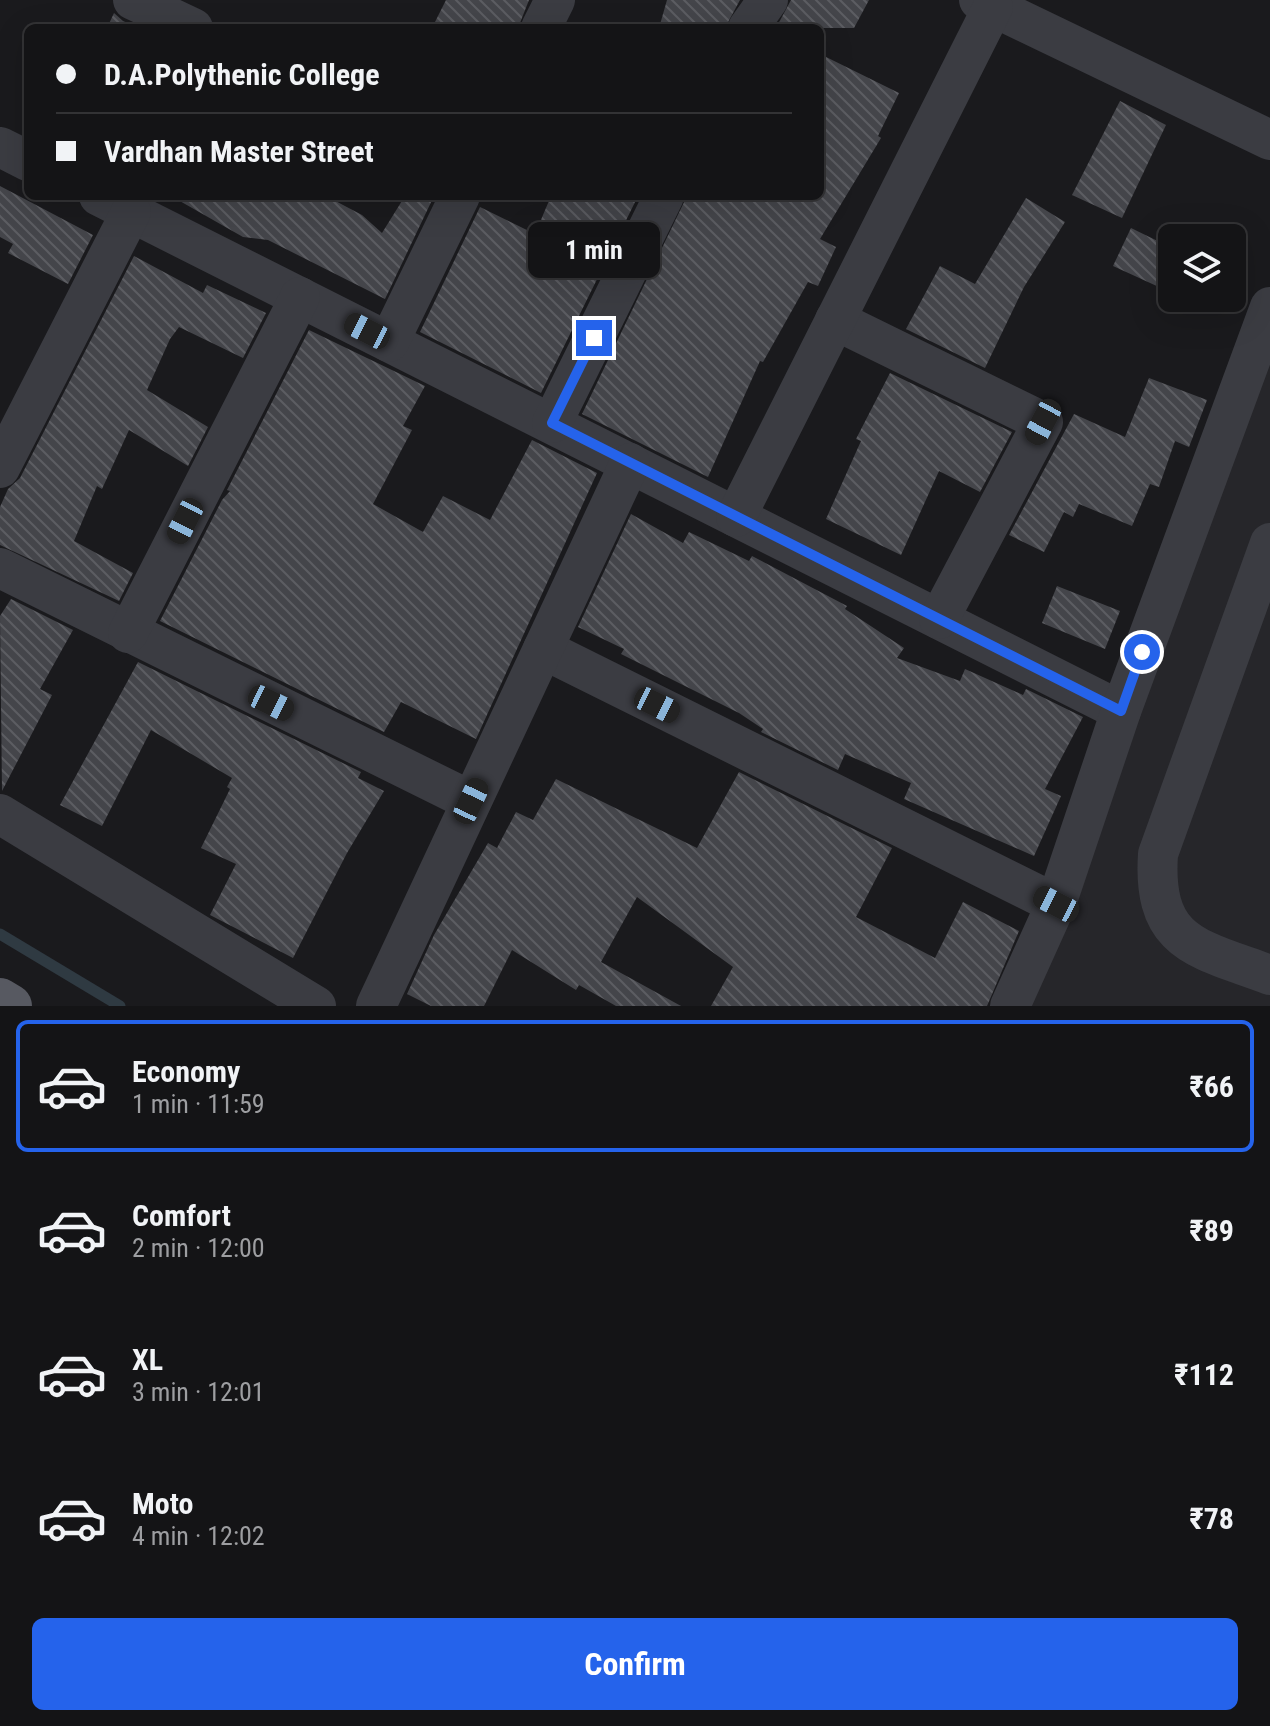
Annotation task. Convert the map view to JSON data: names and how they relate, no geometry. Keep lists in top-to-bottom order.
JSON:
{
  "page": {
    "banner": ["D.A.Polythenic College", "Vardhan Master Street"],
    "bubble": "1 min",
    "list": [
      {
        "name": "Economy",
        "note": "1 min · 11:59",
        "value": "₹66"
      },
      {
        "name": "Comfort",
        "note": "2 min · 12:00",
        "value": "₹89"
      },
      {
        "name": "XL",
        "note": "3 min · 12:01",
        "value": "₹112"
      },
      {
        "name": "Moto",
        "note": "4 min · 12:02",
        "value": "₹78"
      }
    ],
    "buttons": "Confirm"
  }
}
